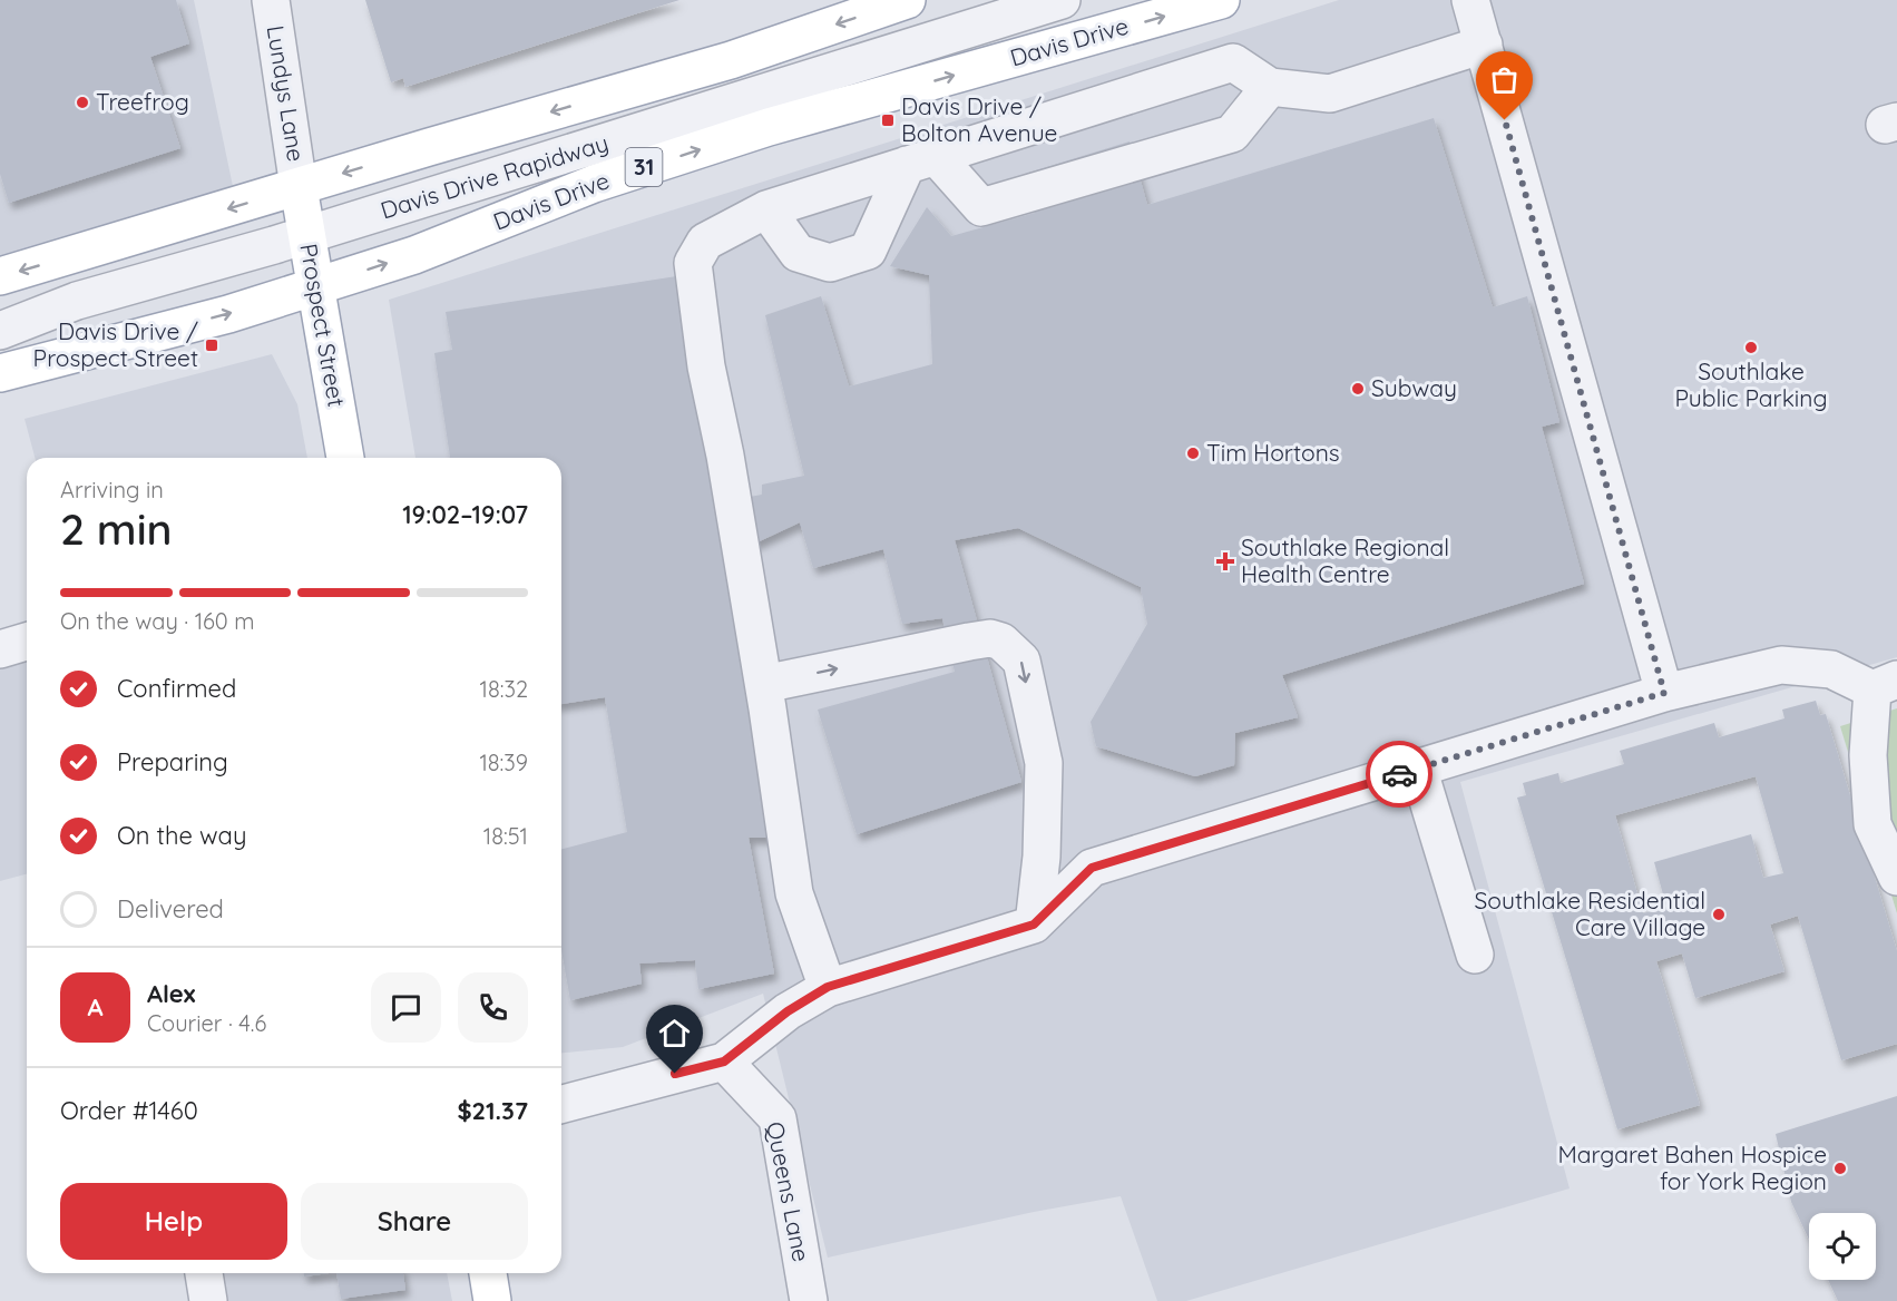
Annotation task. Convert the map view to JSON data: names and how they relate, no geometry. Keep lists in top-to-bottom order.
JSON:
{
  "streets": {
    "main road": ["Davis Drive", "31", "Prospect Street"],
    "street": ["Lundys Lane", "Davis Drive Rapidway", "Queens Lane"]
  },
  "crossings": [
    ["Davis Drive", "Prospect Street"],
    ["Lundys Lane", "Prospect Street"],
    ["Davis Drive Rapidway", "Prospect Street"]
  ],
  "places": {
    "other": [
      "Treefrog",
      "Southlake Public Parking",
      "Subway",
      "Tim Hortons",
      "Southlake Residential Care Village",
      "Margaret Bahen Hospice for York Region"
    ],
    "transit": ["Davis Drive / Bolton Avenue", "Davis Drive / Prospect Street"],
    "health": ["Southlake Regional Health Centre"]
  },
  "page": {
    "heading": ["2 min", "Arriving in", "19:02–19:07"],
    "panel": [
      "Alex",
      "Courier · 4.6",
      "Order #1460",
      "$21.37"
    ],
    "bar": "On the way · 160 m",
    "list": [
      ["Confirmed", "18:32"],
      ["Preparing", "18:39"],
      ["On the way", "18:51"],
      "Delivered"
    ],
    "round": "A",
    "buttons": ["Help", "Share"]
  }
}
